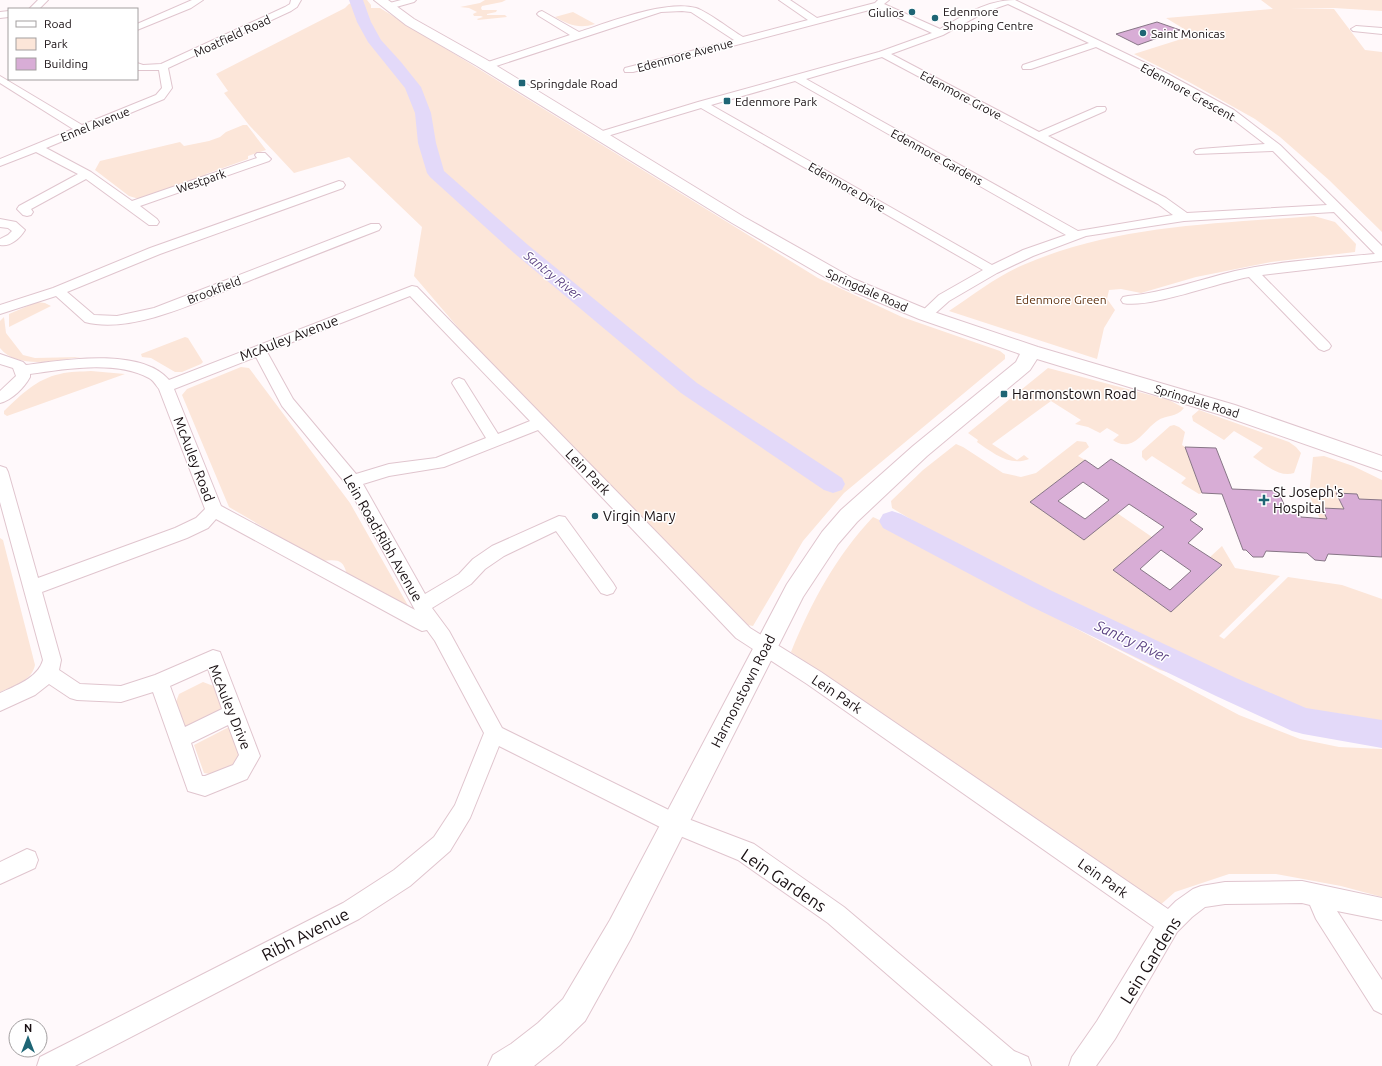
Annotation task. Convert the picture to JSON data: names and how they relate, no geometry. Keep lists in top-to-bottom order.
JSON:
{
  "streets": {
    "street": [
      "Moatfield Road",
      "Edenmore Avenue",
      "Edenmore Crescent",
      "Edenmore Grove",
      "Ennel Avenue",
      "Edenmore Gardens",
      "Westpark",
      "Edenmore Drive",
      "Brookfield",
      "Springdale Road",
      "McAuley Avenue",
      "McAuley Road",
      "Lein Park",
      "Lein Road;Ribh Avenue",
      "Harmonstown Road",
      "McAuley Drive",
      "Lein Gardens",
      "Ribh Avenue"
    ]
  },
  "crossings": [
    ["Moatfield Road", "Ennel Avenue"],
    ["Edenmore Avenue", "Springdale Road"],
    ["Springdale Road", "Harmonstown Road"],
    ["McAuley Avenue", "McAuley Road"],
    ["McAuley Avenue", "Lein Park"],
    ["McAuley Avenue", "Lein Road;Ribh Avenue"],
    ["McAuley Road", "Lein Road;Ribh Avenue"],
    ["Lein Park", "Harmonstown Road"],
    ["Lein Park", "Lein Gardens"],
    ["Lein Road;Ribh Avenue", "Lein Gardens"],
    ["Lein Road;Ribh Avenue", "Ribh Avenue"],
    ["Harmonstown Road", "Lein Gardens"],
    ["Lein Gardens", "Ribh Avenue"]
  ],
  "water": ["Santry River"],
  "parks": ["Edenmore Green"],
  "places": {
    "other": [
      "Giulios",
      "Edenmore Shopping Centre",
      "Saint Monicas",
      "Virgin Mary"
    ],
    "transit": ["Springdale Road", "Edenmore Park", "Harmonstown Road"],
    "health": ["St Joseph's Hospital"]
  },
  "legend": ["Road", "Park", "Building"],
  "north": "top"
}
